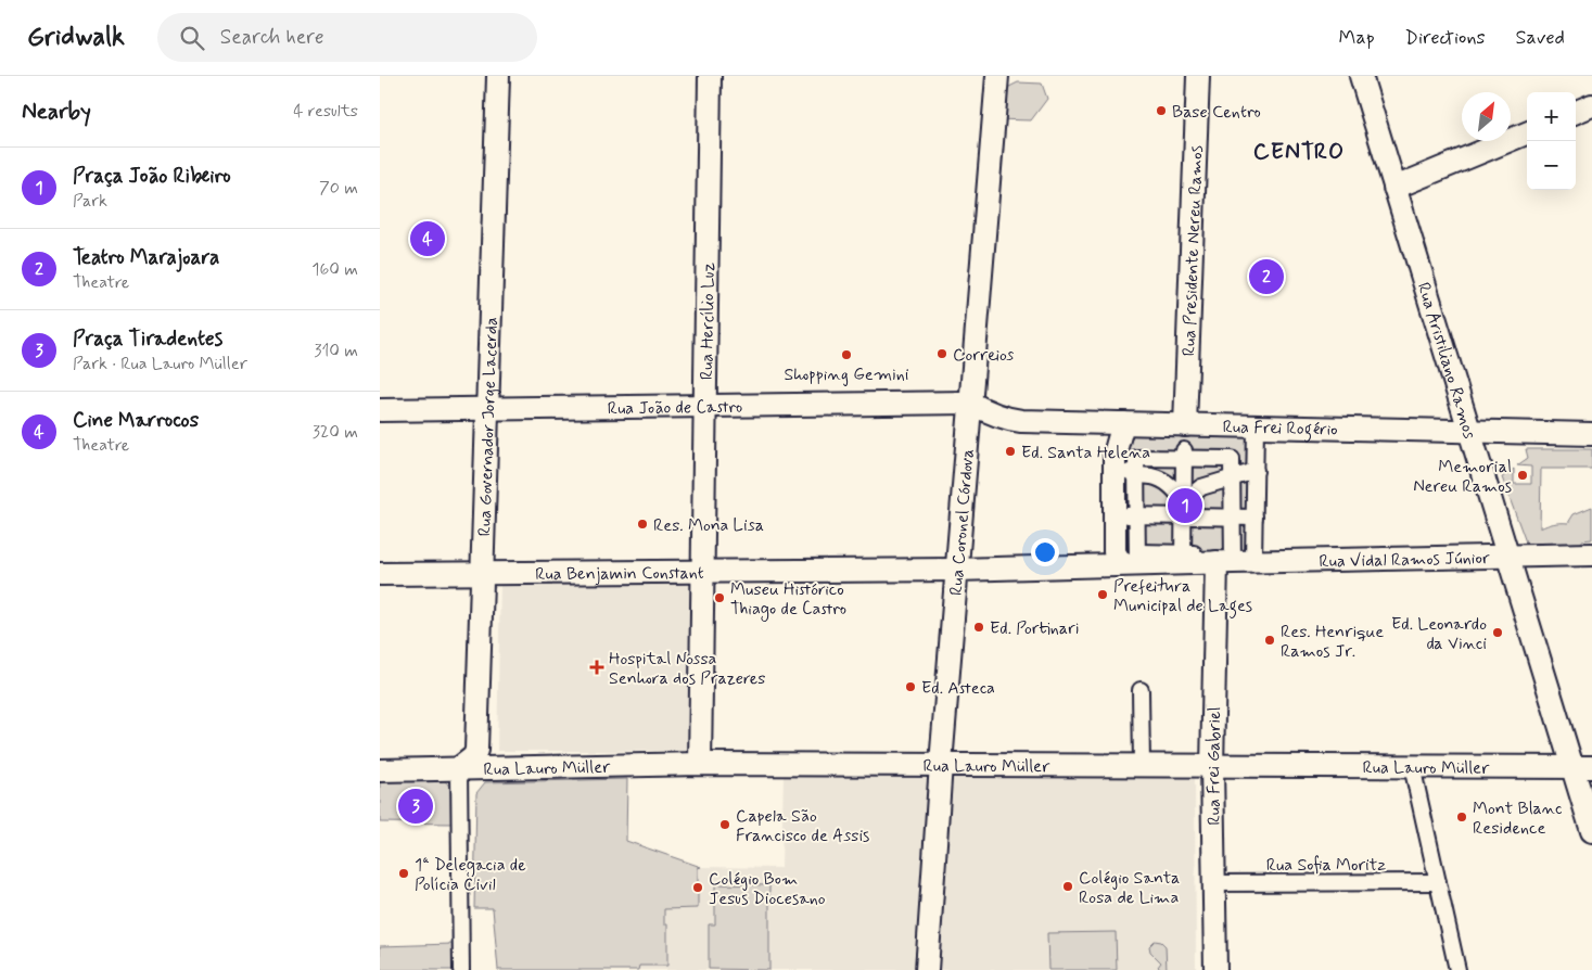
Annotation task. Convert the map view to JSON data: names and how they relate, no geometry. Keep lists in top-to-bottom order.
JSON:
{
  "streets": {
    "street": [
      "Rua Presidente Nereu Ramos",
      "Rua Hercílio Luz",
      "Rua Aristiliano Ramos",
      "Rua João de Castro",
      "Rua Governador Jorge Lacerda",
      "Rua Frei Rogério",
      "Rua Coronel Córdova",
      "Rua Vidal Ramos Júnior",
      "Rua Benjamin Constant",
      "Rua Lauro Müller",
      "Rua Frei Gabriel",
      "Rua Sofia Moritz"
    ]
  },
  "crossings": [
    ["Rua Presidente Nereu Ramos", "Rua Frei Rogério"],
    ["Rua Hercílio Luz", "Rua João de Castro"],
    ["Rua Hercílio Luz", "Rua Benjamin Constant"],
    ["Rua Hercílio Luz", "Rua Lauro Müller"],
    ["Rua Aristiliano Ramos", "Rua Frei Rogério"],
    ["Rua Aristiliano Ramos", "Rua Vidal Ramos Júnior"],
    ["Rua Aristiliano Ramos", "Rua Lauro Müller"],
    ["Rua João de Castro", "Rua Governador Jorge Lacerda"],
    ["Rua João de Castro", "Rua Frei Rogério"],
    ["Rua João de Castro", "Rua Coronel Córdova"],
    ["Rua Governador Jorge Lacerda", "Rua Benjamin Constant"],
    ["Rua Governador Jorge Lacerda", "Rua Lauro Müller"],
    ["Rua Frei Rogério", "Rua Coronel Córdova"],
    ["Rua Coronel Córdova", "Rua Benjamin Constant"],
    ["Rua Coronel Córdova", "Rua Lauro Müller"],
    ["Rua Vidal Ramos Júnior", "Rua Benjamin Constant"],
    ["Rua Vidal Ramos Júnior", "Rua Frei Gabriel"],
    ["Rua Benjamin Constant", "Rua Frei Gabriel"],
    ["Rua Lauro Müller", "Rua Frei Gabriel"],
    ["Rua Frei Gabriel", "Rua Sofia Moritz"]
  ],
  "districts": ["CENTRO"],
  "places": {
    "other": [
      "Base Centro",
      "Correios",
      "Shopping Gemini",
      "Ed. Santa Helena",
      "Memorial Nereu Ramos",
      "Res. Mona Lisa",
      "Prefeitura Municipal de Lages",
      "Museu Histórico Thiago de Castro",
      "Ed. Portinari",
      "Ed. Leonardo da Vinci",
      "Res. Henrique Ramos Jr.",
      "Ed. Asteca",
      "Mont Blanc Residence",
      "Capela São Francisco de Assis",
      "1ª Delegacia de Polícia Civil",
      "Colégio Santa Rosa de Lima",
      "Colégio Bom Jesus Diocesano"
    ],
    "health": ["Hospital Nossa Senhora dos Prazeres"]
  },
  "north": "top right",
  "page": {
    "header": "Gridwalk",
    "search": "Search here",
    "nav": ["Map", "Directions", "Saved"],
    "heading": ["Nearby", "4 results"],
    "map_buttons": ["+", "−"],
    "list": [
      {
        "mark": "1",
        "name": "Praça João Ribeiro",
        "note": "Park",
        "value": "70 m"
      },
      {
        "mark": "2",
        "name": "Teatro Marajoara",
        "note": "Theatre",
        "value": "160 m"
      },
      {
        "mark": "3",
        "name": "Praça Tiradentes",
        "note": "Park · Rua Lauro Müller",
        "value": "310 m"
      },
      {
        "mark": "4",
        "name": "Cine Marrocos",
        "note": "Theatre",
        "value": "320 m"
      }
    ],
    "pins": [
      "4",
      "2",
      "1",
      "3"
    ]
  }
}
